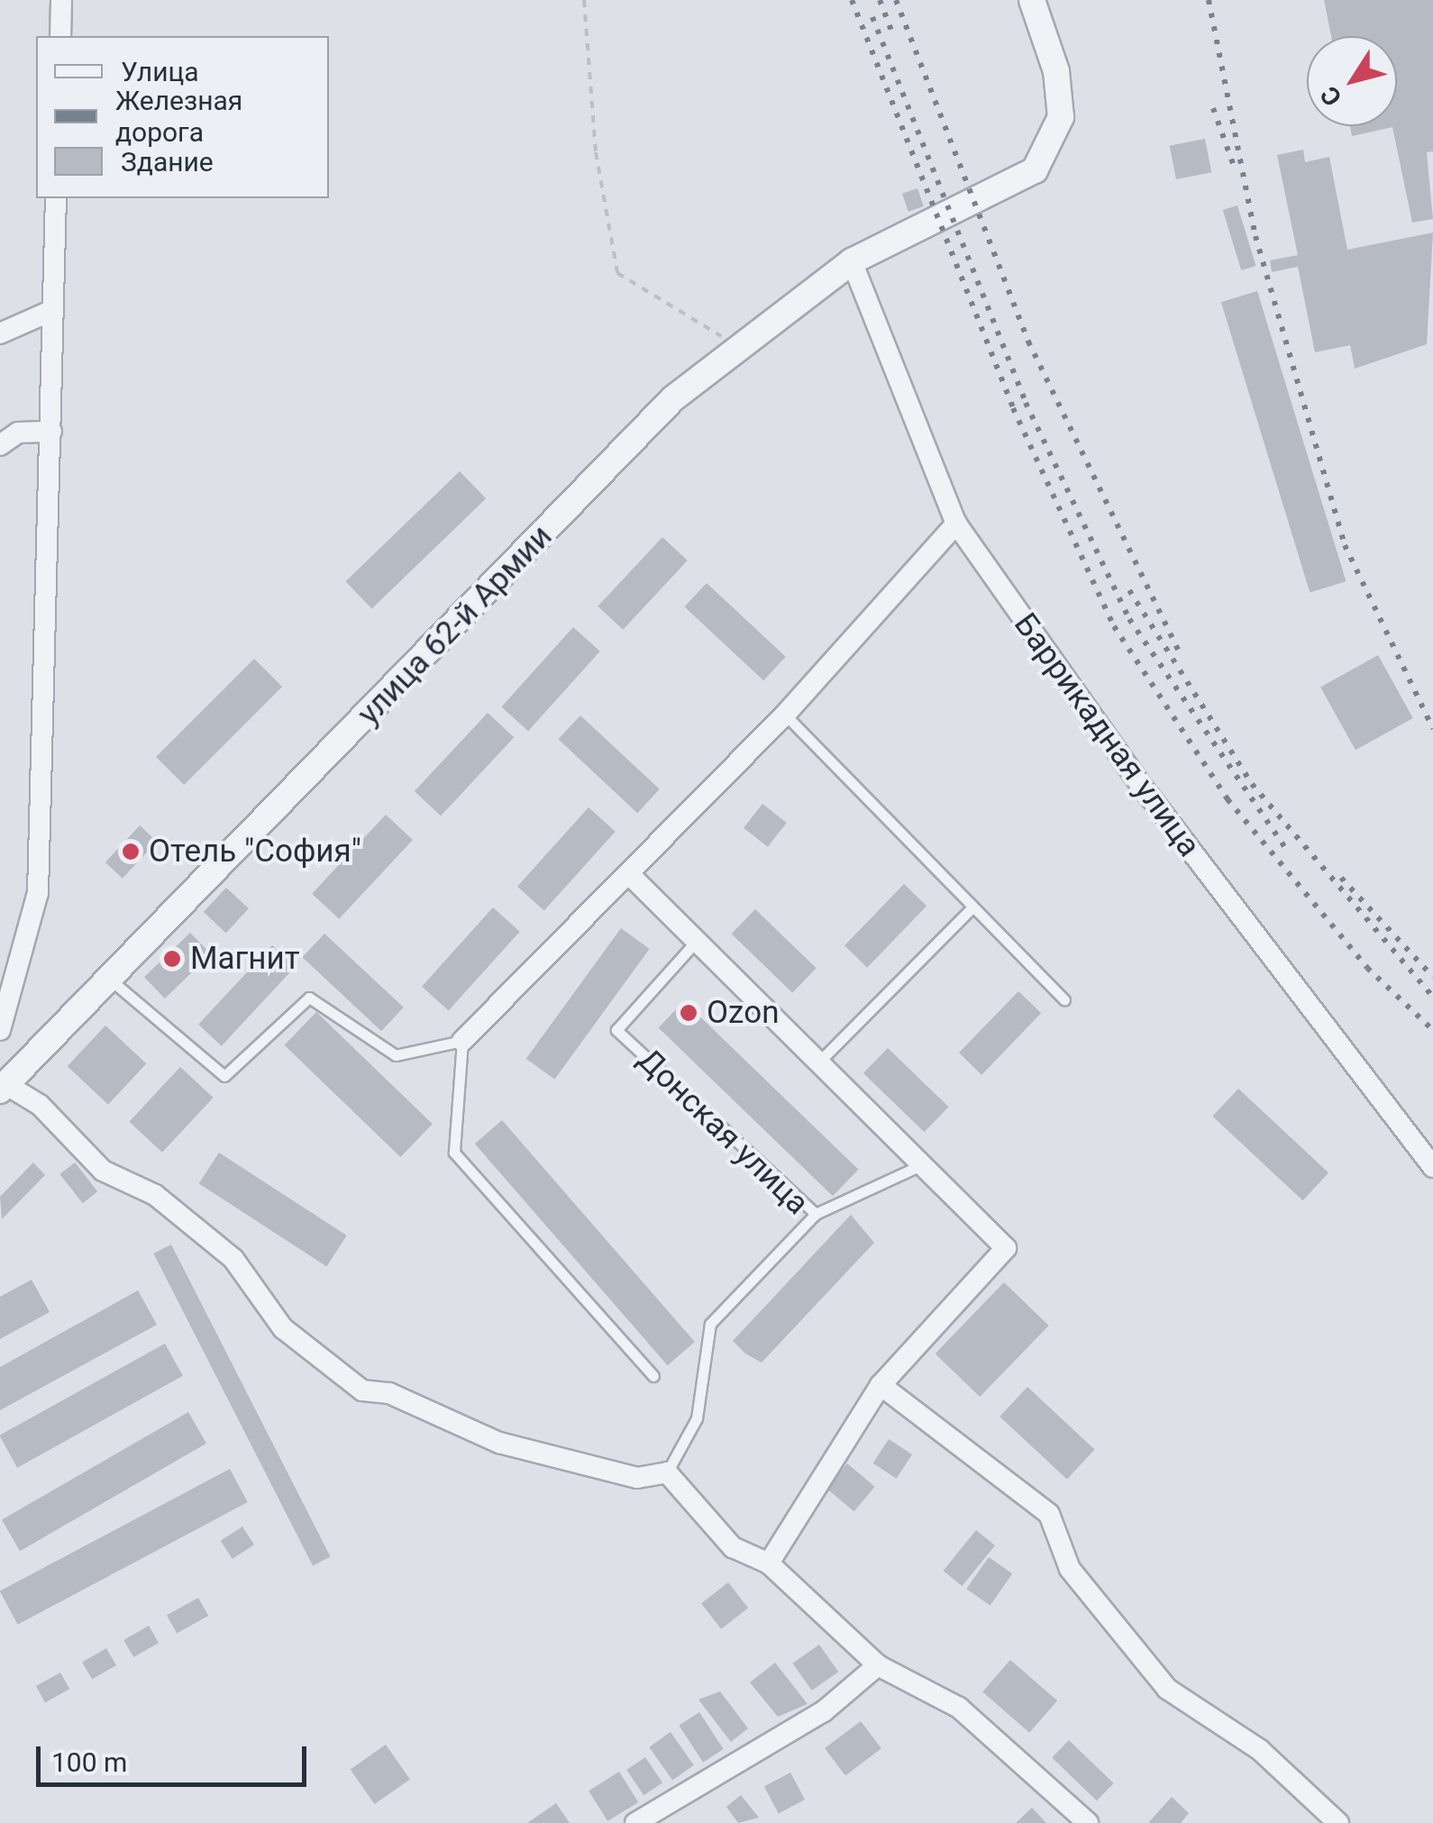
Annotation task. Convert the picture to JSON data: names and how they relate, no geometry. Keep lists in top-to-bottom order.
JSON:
{
  "streets": {
    "street": ["улица 62-й Армии", "Баррикадная улица"],
    "lane": ["Донская улица"]
  },
  "crossings": [
    ["улица 62-й Армии", "Баррикадная улица"]
  ],
  "places": ["Отель \"София\"", "Магнит", "Ozon"],
  "legend": ["Улица", "Железная дорога", "Здание"],
  "scale_bar": "100 m",
  "north": "bottom left"
}
